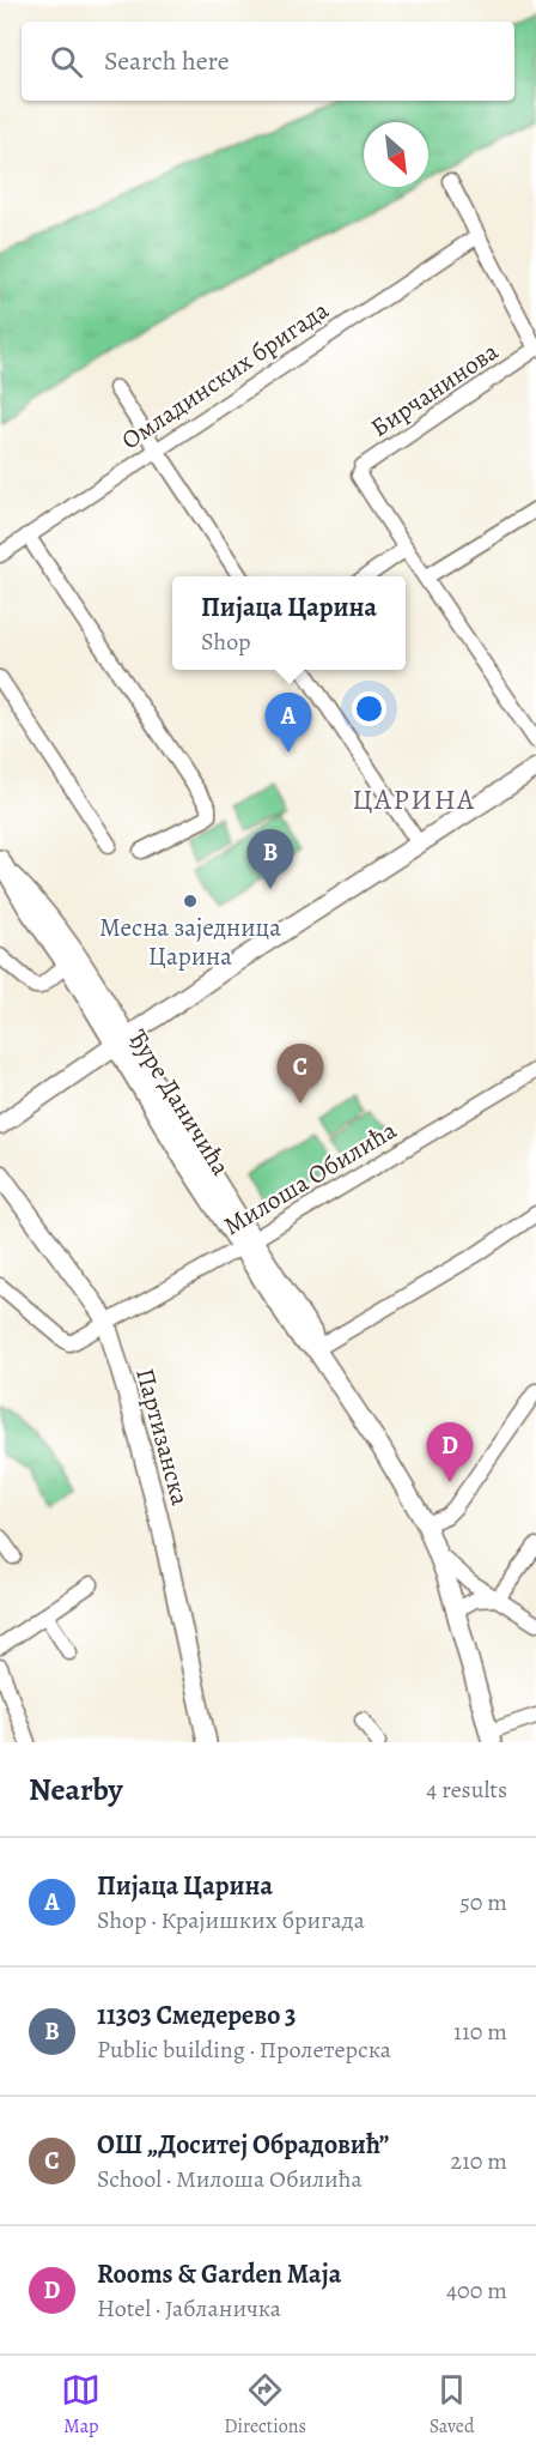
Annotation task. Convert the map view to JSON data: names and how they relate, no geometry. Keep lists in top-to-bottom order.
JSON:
{
  "streets": {
    "street": [
      "Омладинских бригада",
      "Бирчанинова",
      "Ђуре Даничића",
      "Милоша Обилића",
      "Партизанска"
    ]
  },
  "crossings": [
    ["Ђуре Даничића", "Милоша Обилића"],
    ["Милоша Обилића", "Партизанска"]
  ],
  "districts": ["ЦАРИНА"],
  "places": ["Месна заједница Царина"],
  "north": "bottom right",
  "page": {
    "search": "Search here",
    "popup": ["Пијаца Царина", "Shop"],
    "pins": [
      "A",
      "B",
      "C",
      "D"
    ],
    "heading": ["Nearby", "4 results"],
    "list": [
      {
        "mark": "A",
        "name": "Пијаца Царина",
        "note": "Shop · Крајишких бригада",
        "value": "50 m"
      },
      {
        "mark": "B",
        "name": "11303 Смедерево 3",
        "note": "Public building · Пролетерска",
        "value": "110 m"
      },
      {
        "mark": "C",
        "name": "ОШ „Доситеј Обрадовић”",
        "note": "School · Милоша Обилића",
        "value": "210 m"
      },
      {
        "mark": "D",
        "name": "Rooms & Garden Maja",
        "note": "Hotel · Јабланичка",
        "value": "400 m"
      }
    ],
    "nav": ["Map", "Directions", "Saved"]
  }
}
